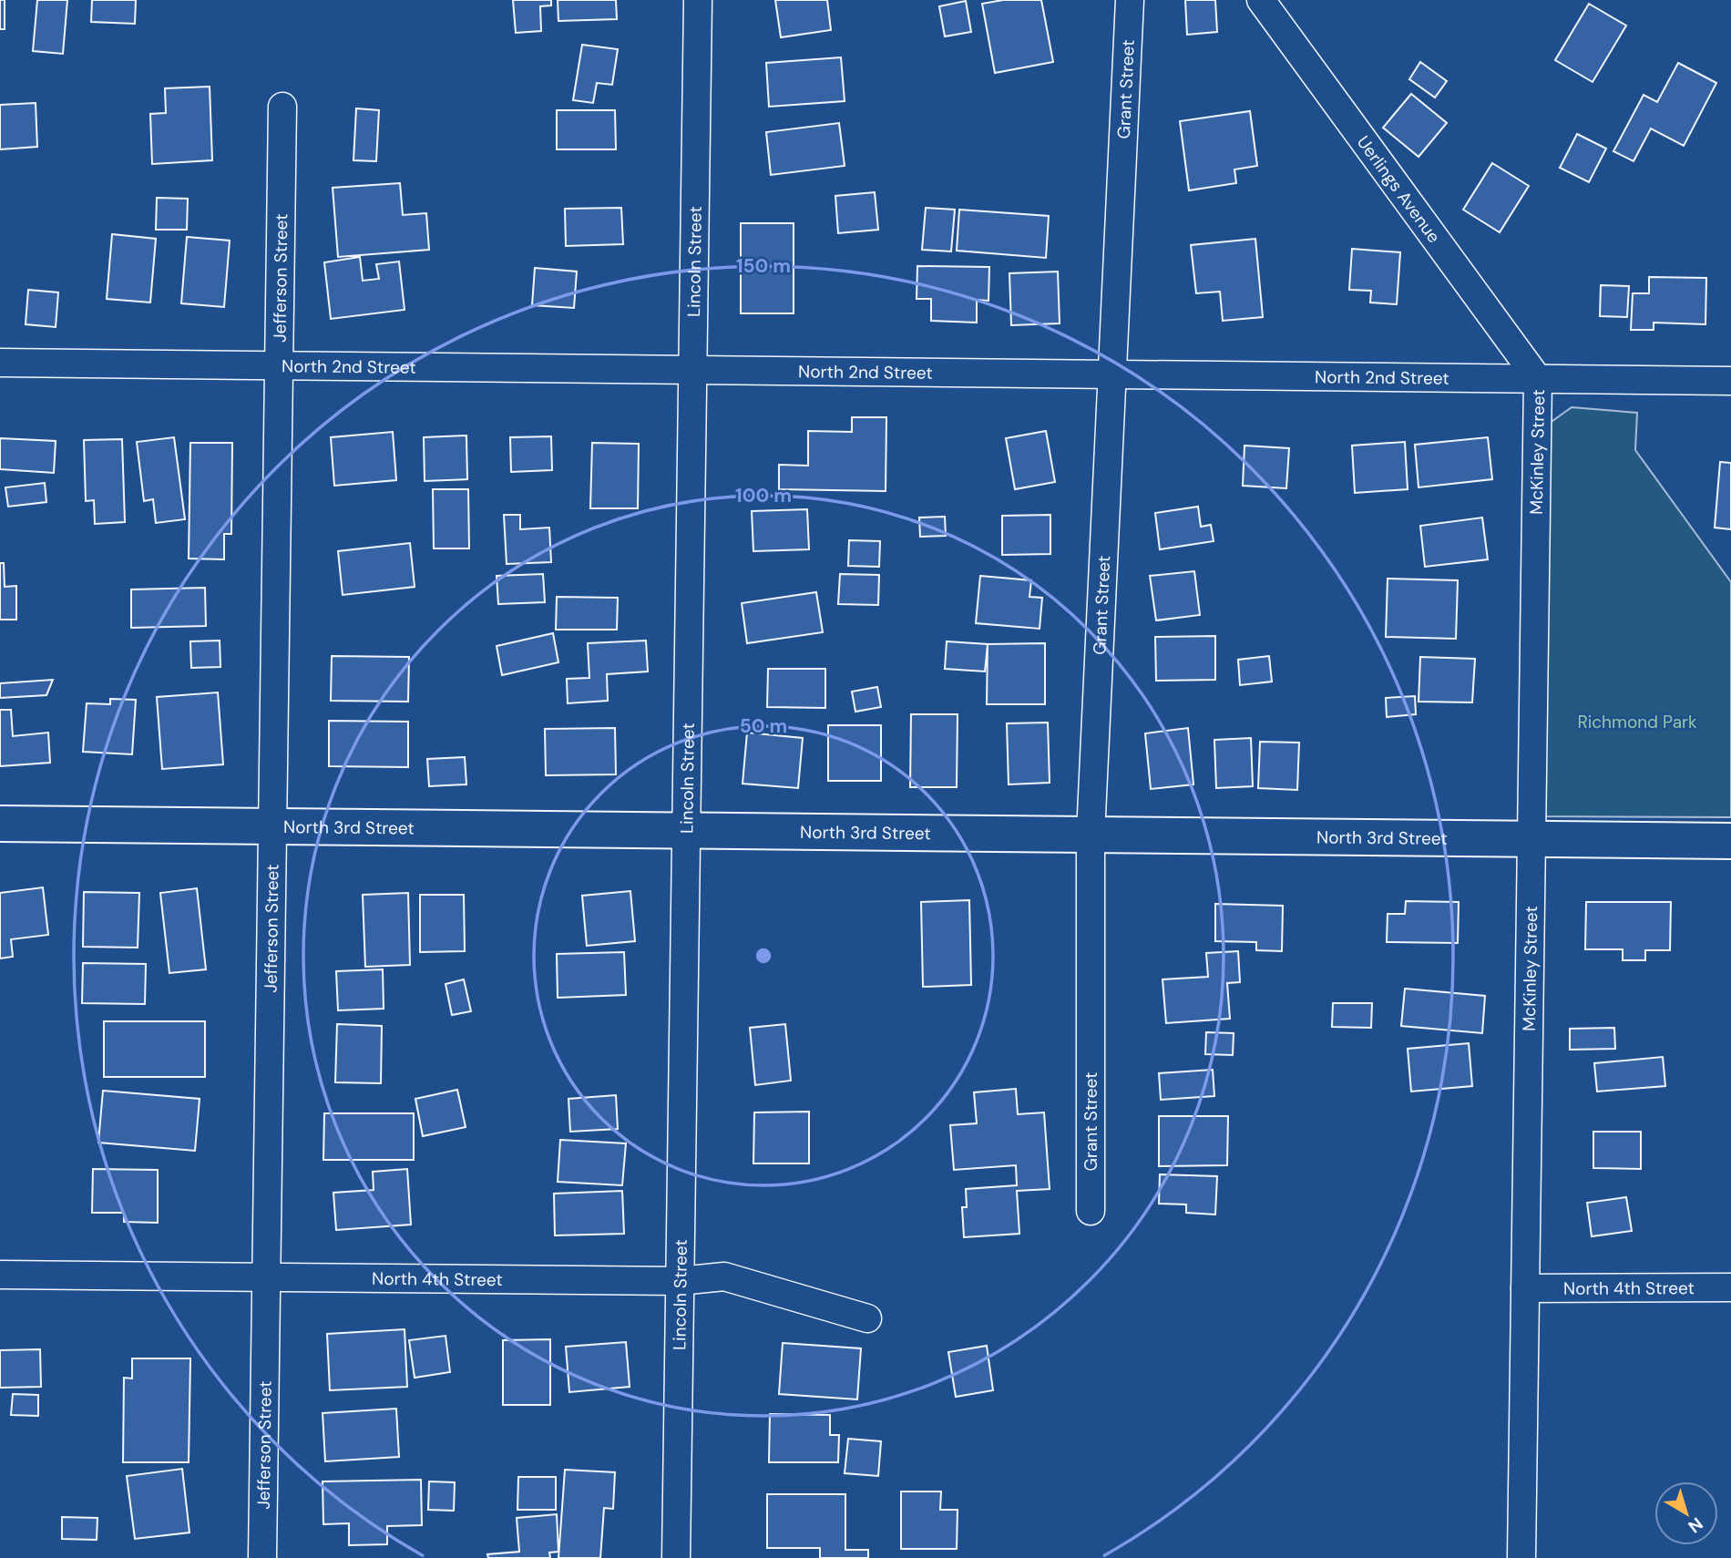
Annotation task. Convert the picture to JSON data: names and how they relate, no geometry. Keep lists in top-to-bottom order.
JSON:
{
  "streets": {
    "street": [
      "Grant Street",
      "Uerlings Avenue",
      "Lincoln Street",
      "Jefferson Street",
      "North 2nd Street",
      "McKinley Street",
      "North 3rd Street",
      "North 4th Street"
    ]
  },
  "crossings": [
    ["Grant Street", "North 2nd Street"],
    ["Grant Street", "North 3rd Street"],
    ["Uerlings Avenue", "North 2nd Street"],
    ["Uerlings Avenue", "McKinley Street"],
    ["Lincoln Street", "North 2nd Street"],
    ["Lincoln Street", "North 3rd Street"],
    ["Lincoln Street", "North 4th Street"],
    ["Jefferson Street", "North 2nd Street"],
    ["Jefferson Street", "North 3rd Street"],
    ["Jefferson Street", "North 4th Street"],
    ["North 2nd Street", "McKinley Street"],
    ["McKinley Street", "North 3rd Street"],
    ["McKinley Street", "North 4th Street"]
  ],
  "parks": ["Richmond Park"],
  "north": "bottom right",
  "rings": ["150 m", "100 m", "50 m"]
}
